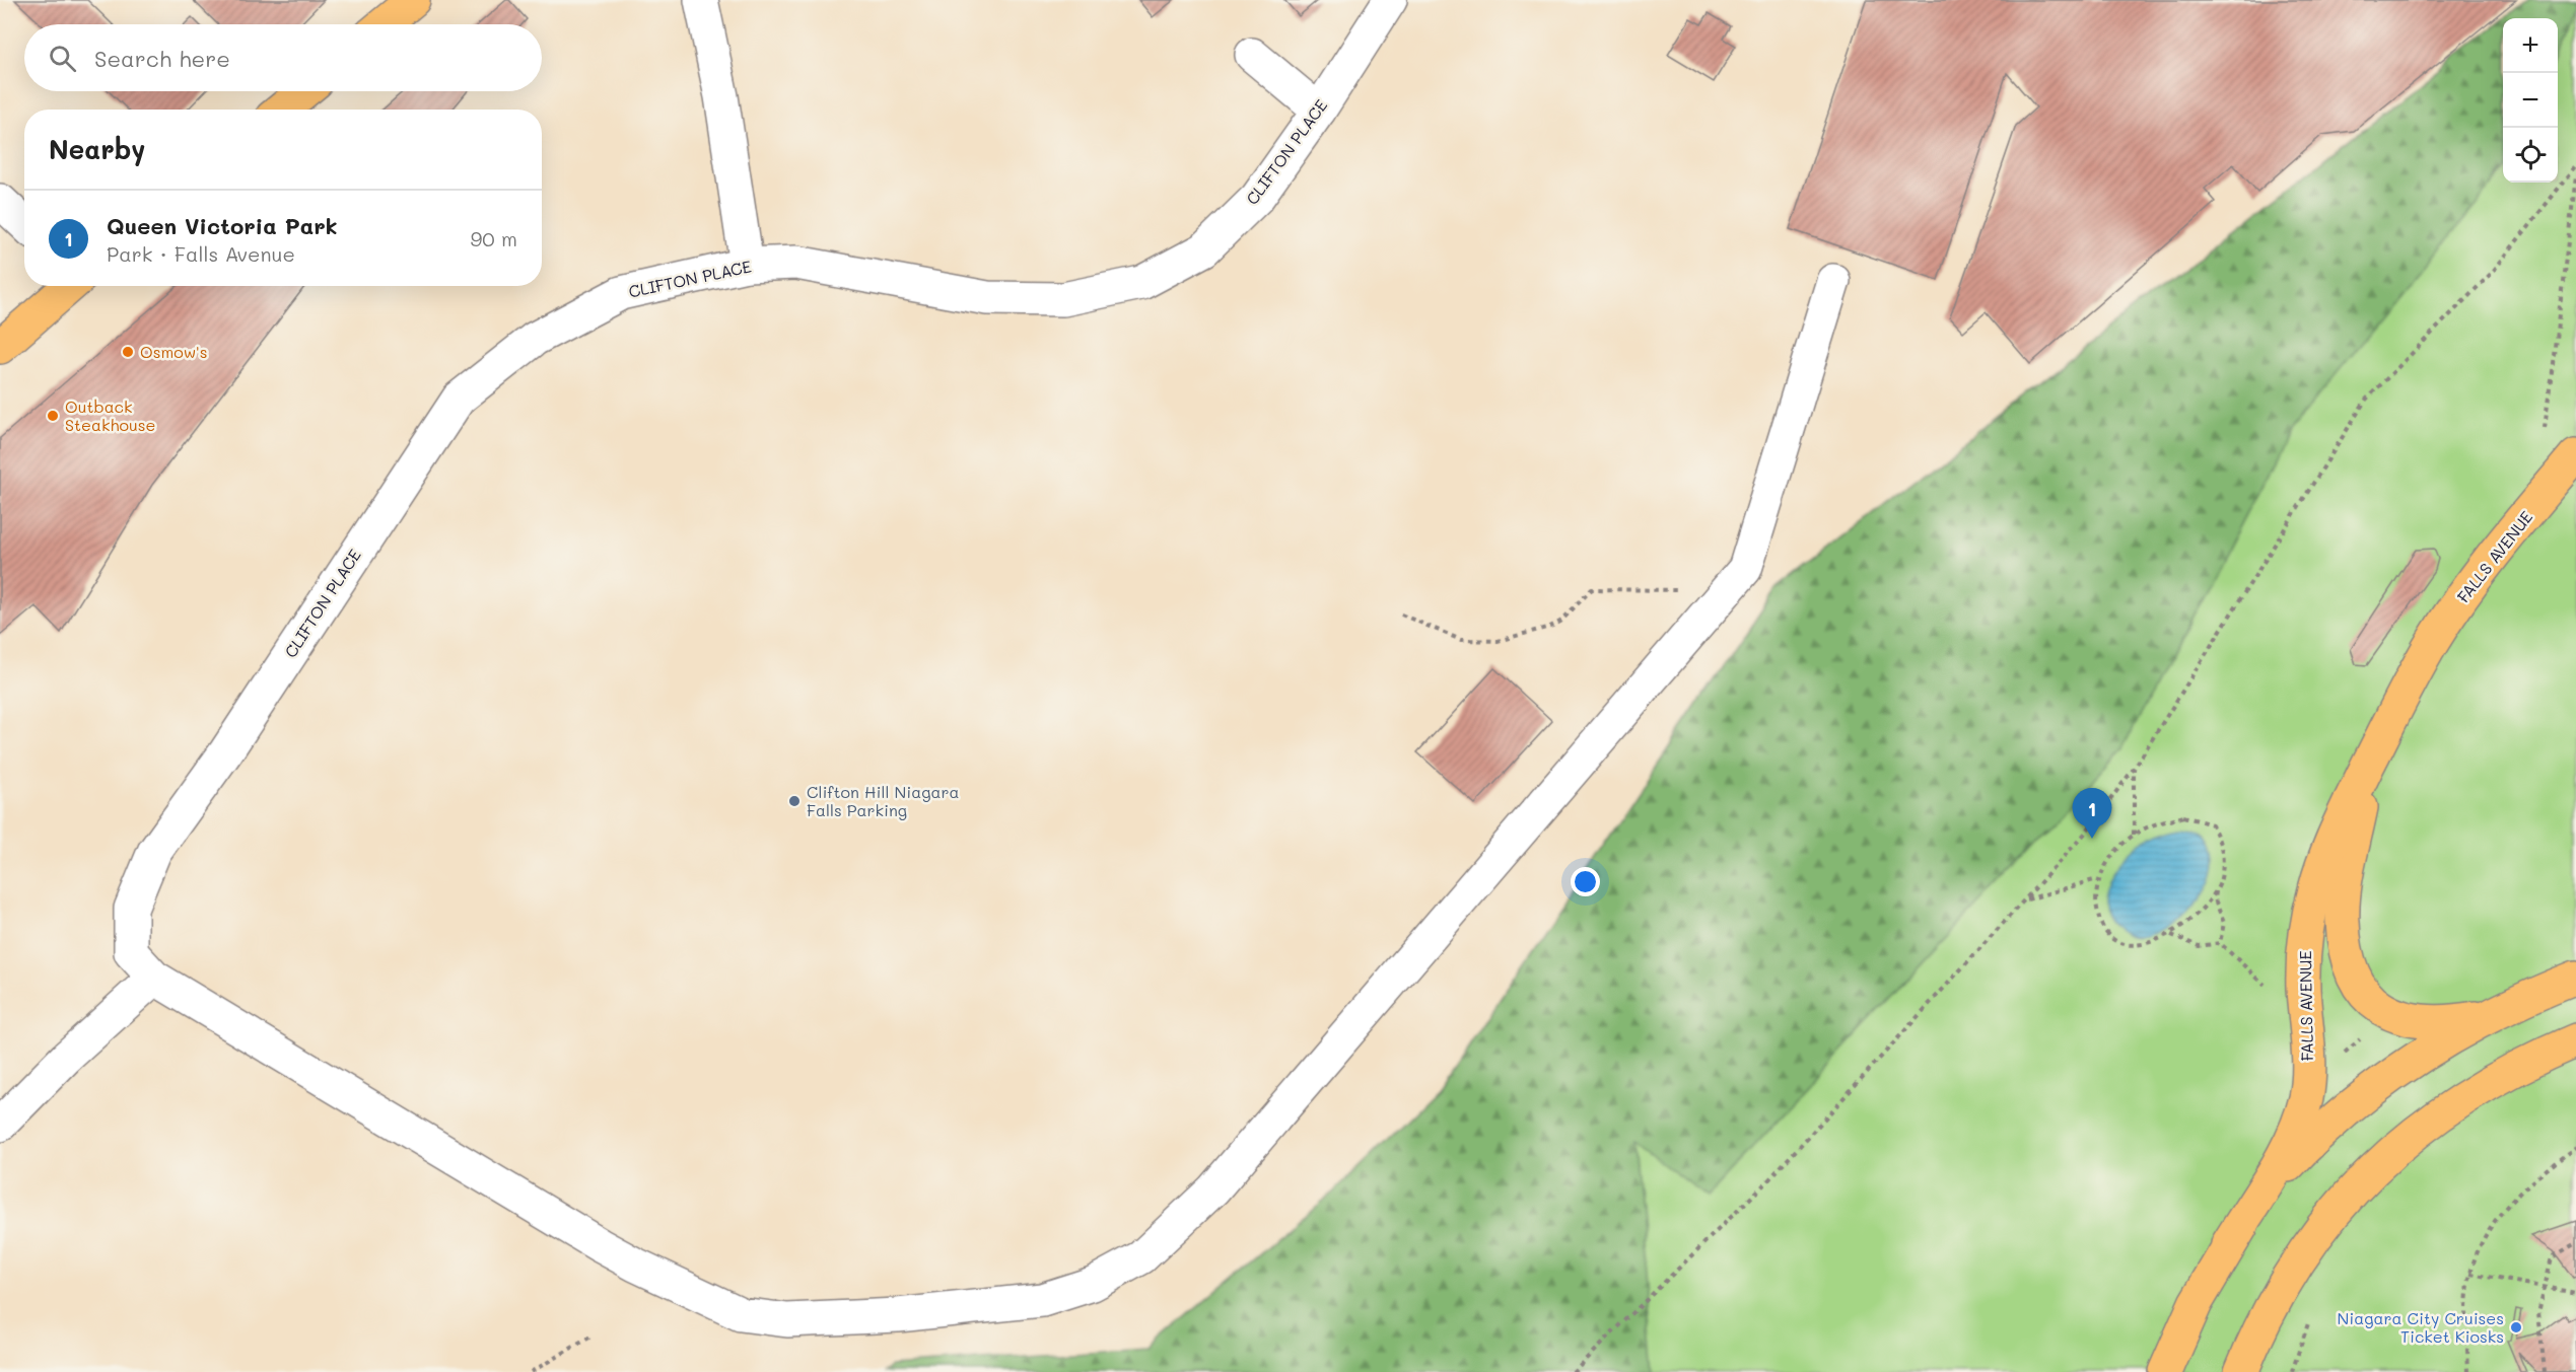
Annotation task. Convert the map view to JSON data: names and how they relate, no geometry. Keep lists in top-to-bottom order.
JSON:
{
  "streets": {
    "main road": ["FALLS AVENUE"],
    "street": ["CLIFTON PLACE"]
  },
  "places": [
    "Osmow's",
    "Outback Steakhouse",
    "Clifton Hill Niagara Falls Parking",
    "Niagara City Cruises Ticket Kiosks"
  ],
  "page": {
    "map_buttons": ["+", "−"],
    "search": "Search here",
    "heading": "Nearby",
    "list": [
      {
        "mark": "1",
        "name": "Queen Victoria Park",
        "note": "Park · Falls Avenue",
        "value": "90 m"
      }
    ],
    "pins": "1"
  }
}
